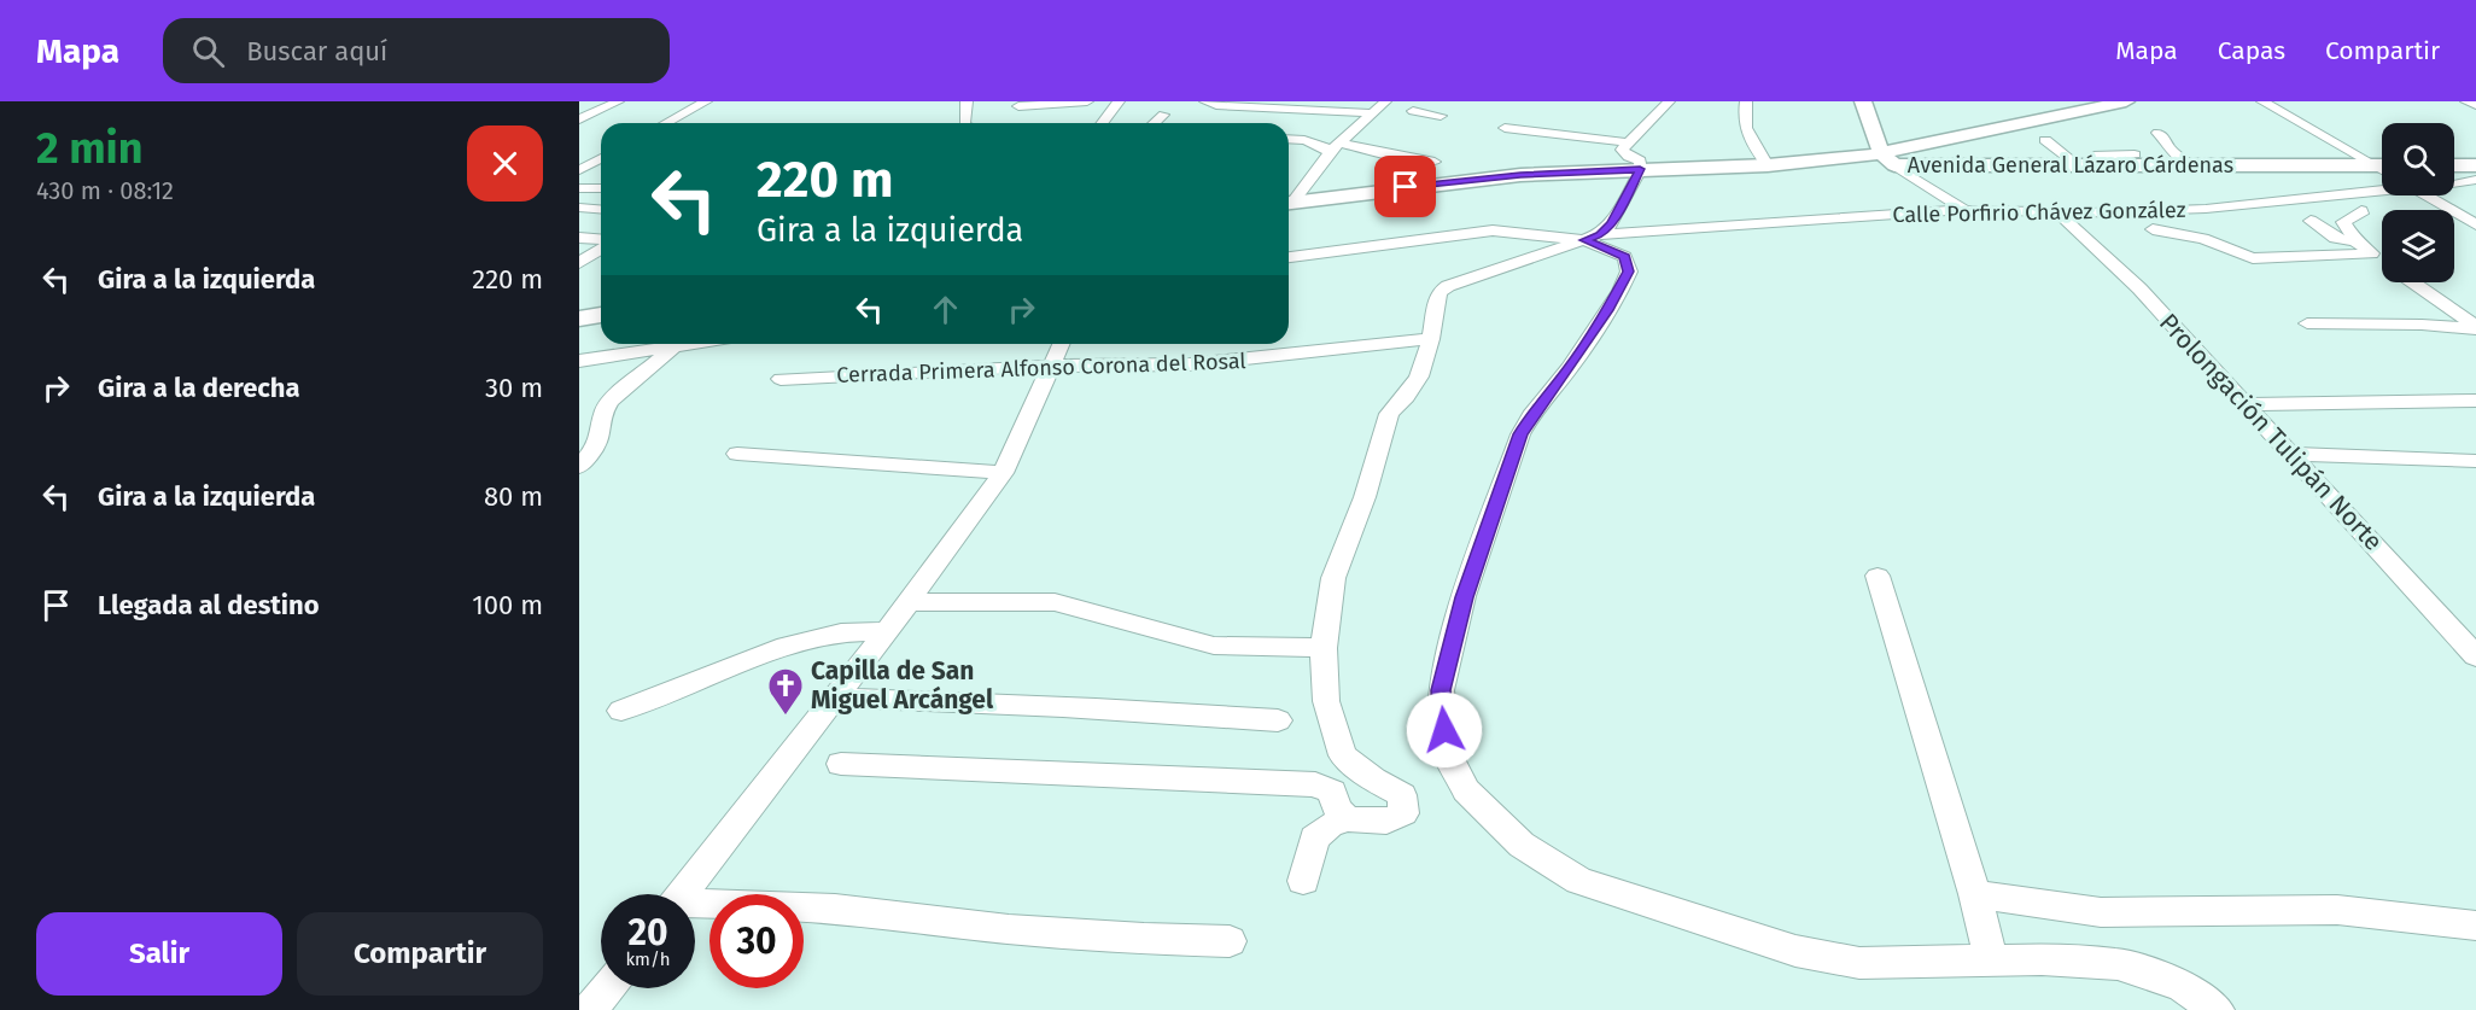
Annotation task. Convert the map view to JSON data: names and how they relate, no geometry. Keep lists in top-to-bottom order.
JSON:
{
  "streets": {
    "street": [
      "Avenida General Lázaro Cárdenas",
      "Calle Porfirio Chávez González",
      "Cerrada Primera Alfonso Corona del Rosal",
      "Prolongación Tulipán Norte"
    ]
  },
  "crossings": [
    ["Calle Porfirio Chávez González", "Prolongación Tulipán Norte"]
  ],
  "places": {
    "church": ["Capilla de San Miguel Arcángel"]
  },
  "page": {
    "header": "Mapa",
    "search": "Buscar aquí",
    "nav": ["Mapa", "Capas", "Compartir"],
    "heading": ["2 min", "430 m · 08:12"],
    "turn": ["220 m", "Gira a la izquierda"],
    "list": [
      {
        "name": "Gira a la izquierda",
        "value": "220 m"
      },
      {
        "name": "Gira a la derecha",
        "value": "30 m"
      },
      {
        "name": "Gira a la izquierda",
        "value": "80 m"
      },
      {
        "name": "Llegada al destino",
        "value": "100 m"
      }
    ],
    "speed": "20 km/h",
    "limit": "30",
    "buttons": ["Salir", "Compartir"]
  }
}
